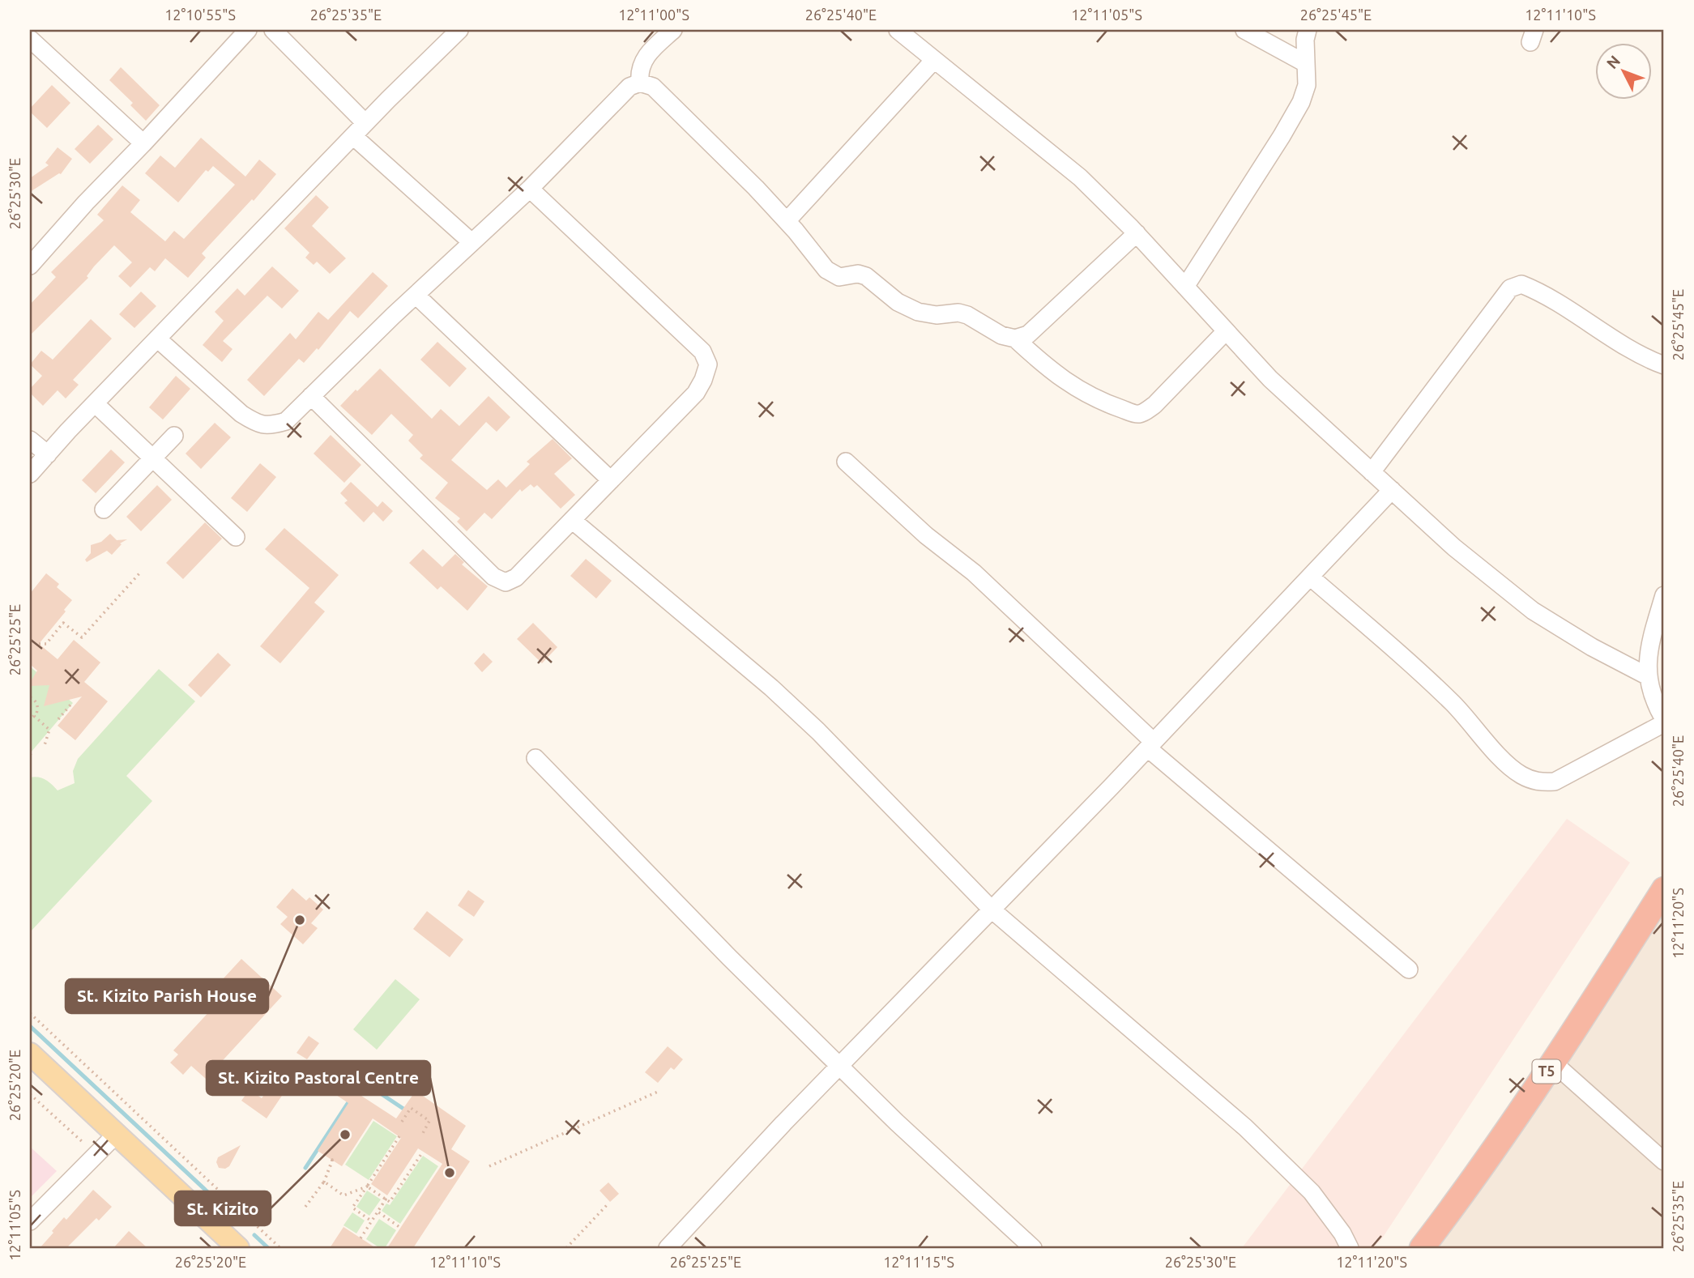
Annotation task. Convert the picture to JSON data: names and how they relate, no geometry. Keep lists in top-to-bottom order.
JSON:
{
  "streets": {
    "highway": ["T5"]
  },
  "places": ["St. Kizito Parish House", "St. Kizito", "St. Kizito Pastoral Centre"],
  "north": "top left",
  "coordinates": [
    "12°10'55\"S",
    "26°25'35\"E",
    "12°11'00\"S",
    "26°25'40\"E",
    "12°11'05\"S",
    "26°25'45\"E",
    "12°11'10\"S",
    "26°25'30\"E",
    "26°25'25\"E",
    "12°11'20\"S",
    "26°25'20\"E",
    "12°11'15\"S"
  ]
}
